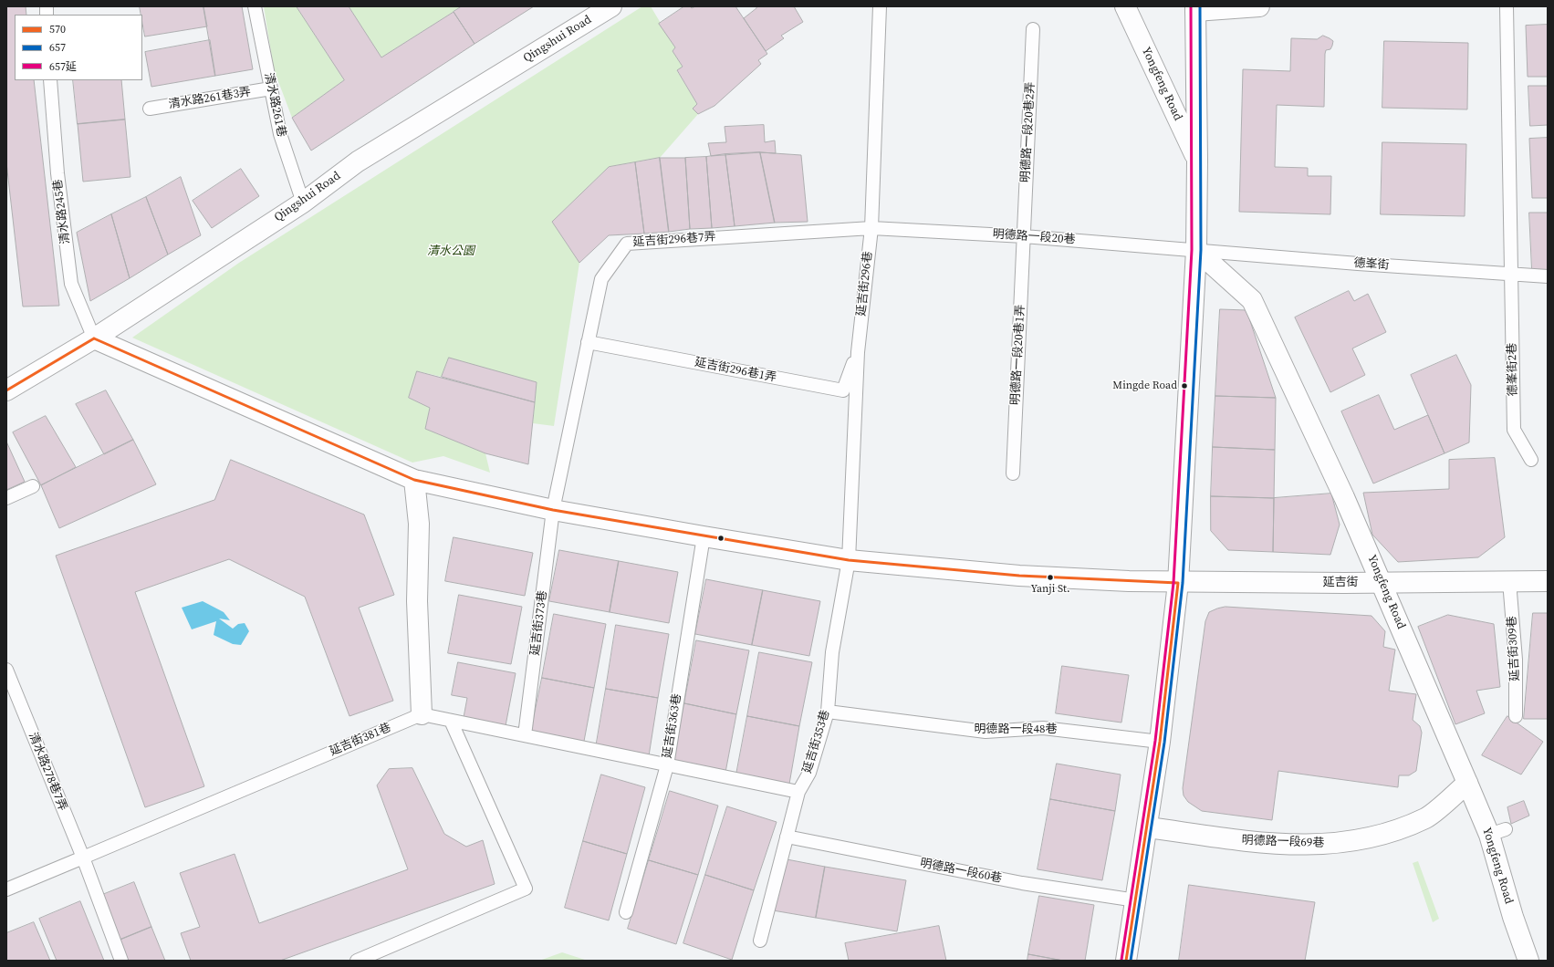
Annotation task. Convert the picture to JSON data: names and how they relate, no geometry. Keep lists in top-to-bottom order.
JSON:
{
  "streets": {
    "street": [
      "Qingshui Road",
      "Yongfeng Road",
      "延吉街",
      "明德路一段69巷"
    ],
    "lane": [
      "清水路261巷3弄",
      "清水路261巷",
      "明德路一段20巷2弄",
      "清水路245巷",
      "明德路一段20巷",
      "延吉街296巷7弄",
      "德峯街",
      "延吉街296巷",
      "明德路一段20巷1弄",
      "德峯街2巷",
      "延吉街296巷1弄",
      "延吉街373巷",
      "延吉街309巷",
      "延吉街363巷",
      "明德路一段48巷",
      "延吉街381巷",
      "延吉街353巷",
      "清水路278巷7弄",
      "明德路一段60巷"
    ]
  },
  "crossings": [
    ["Qingshui Road", "清水路261巷"],
    ["Qingshui Road", "清水路245巷"],
    ["Qingshui Road", "延吉街"],
    ["Yongfeng Road", "明德路一段20巷"],
    ["Yongfeng Road", "德峯街"],
    ["Yongfeng Road", "延吉街"],
    ["Yongfeng Road", "明德路一段69巷"],
    ["清水路261巷3弄", "清水路261巷"],
    ["明德路一段20巷2弄", "明德路一段20巷"],
    ["明德路一段20巷2弄", "明德路一段20巷1弄"],
    ["清水路245巷", "延吉街"],
    ["明德路一段20巷", "延吉街296巷7弄"],
    ["明德路一段20巷", "德峯街"],
    ["明德路一段20巷", "延吉街296巷"],
    ["明德路一段20巷", "明德路一段20巷1弄"],
    ["延吉街296巷7弄", "延吉街296巷"],
    ["延吉街296巷7弄", "延吉街296巷1弄"],
    ["延吉街296巷7弄", "延吉街"],
    ["延吉街296巷7弄", "延吉街373巷"],
    ["德峯街", "德峯街2巷"],
    ["延吉街296巷", "延吉街296巷1弄"],
    ["延吉街296巷", "延吉街"],
    ["延吉街296巷", "延吉街353巷"],
    ["延吉街", "延吉街373巷"],
    ["延吉街", "延吉街309巷"],
    ["延吉街", "延吉街363巷"],
    ["延吉街", "延吉街353巷"],
    ["明德路一段48巷", "延吉街353巷"],
    ["延吉街381巷", "清水路278巷7弄"],
    ["延吉街353巷", "明德路一段60巷"]
  ],
  "parks": ["清水公園"],
  "places": ["Mingde Road", "Yanji St."],
  "lines": ["transit line 657", "transit line 657延", "transit line 570"],
  "legend": ["570", "657", "657延"]
}
